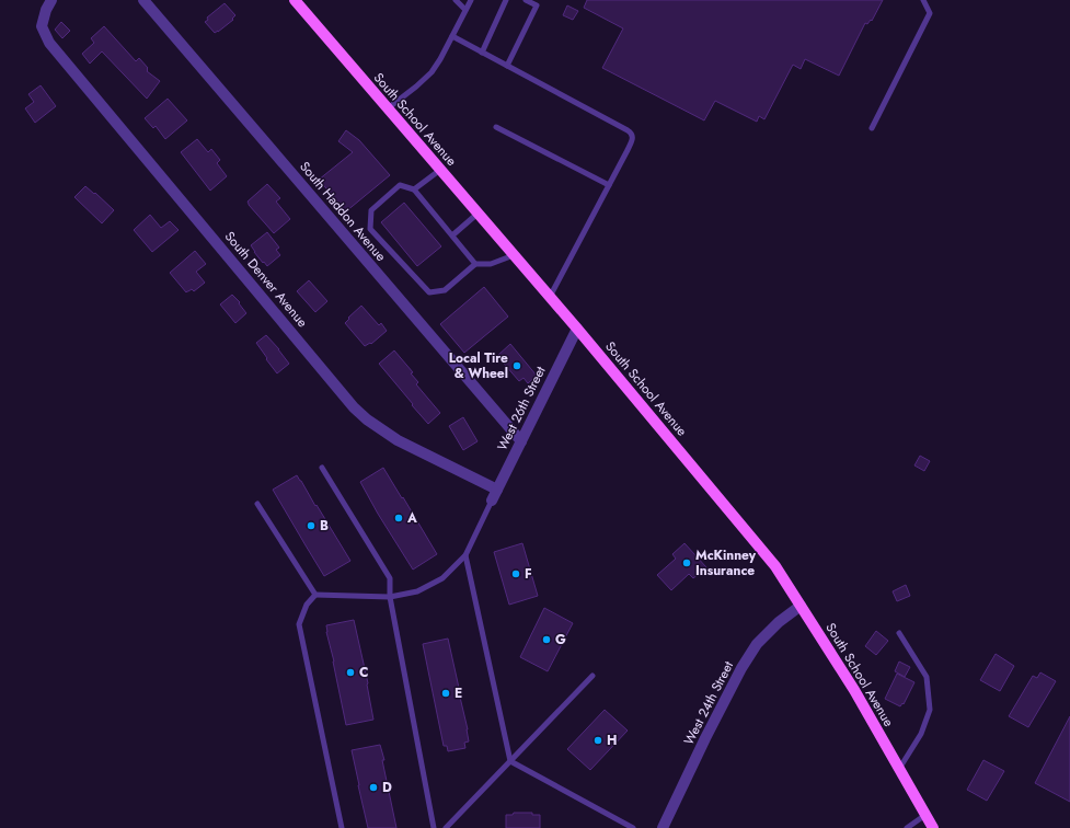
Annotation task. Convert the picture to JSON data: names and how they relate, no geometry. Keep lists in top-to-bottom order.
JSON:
{
  "streets": {
    "main road": ["South School Avenue"],
    "street": [
      "South Haddon Avenue",
      "South Denver Avenue",
      "West 26th Street",
      "West 24th Street"
    ]
  },
  "crossings": [
    ["South School Avenue", "West 26th Street"],
    ["South School Avenue", "West 24th Street"],
    ["South Haddon Avenue", "West 26th Street"],
    ["South Denver Avenue", "West 26th Street"]
  ],
  "places": [
    "Local Tire & Wheel",
    "A",
    "B",
    "McKinney Insurance",
    "F",
    "G",
    "C",
    "E",
    "H",
    "D"
  ]
}
